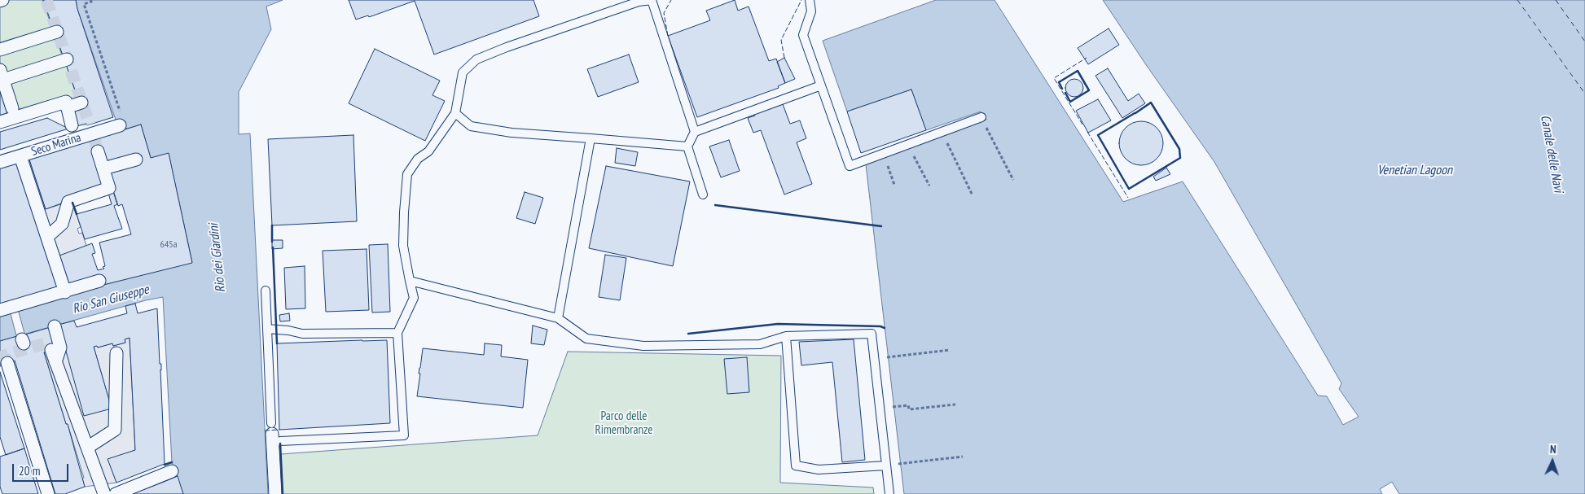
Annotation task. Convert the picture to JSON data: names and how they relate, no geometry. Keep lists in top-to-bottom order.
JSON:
{
  "streets": {
    "street": ["Seco Marina"]
  },
  "water": [
    "Canale delle Navi",
    "Venetian Lagoon",
    "Rio dei Giardini",
    "Rio San Giuseppe"
  ],
  "parks": ["Parco delle Rimembranze"],
  "house_numbers": ["645a"],
  "scale_bar": "20 m",
  "north": "top"
}
